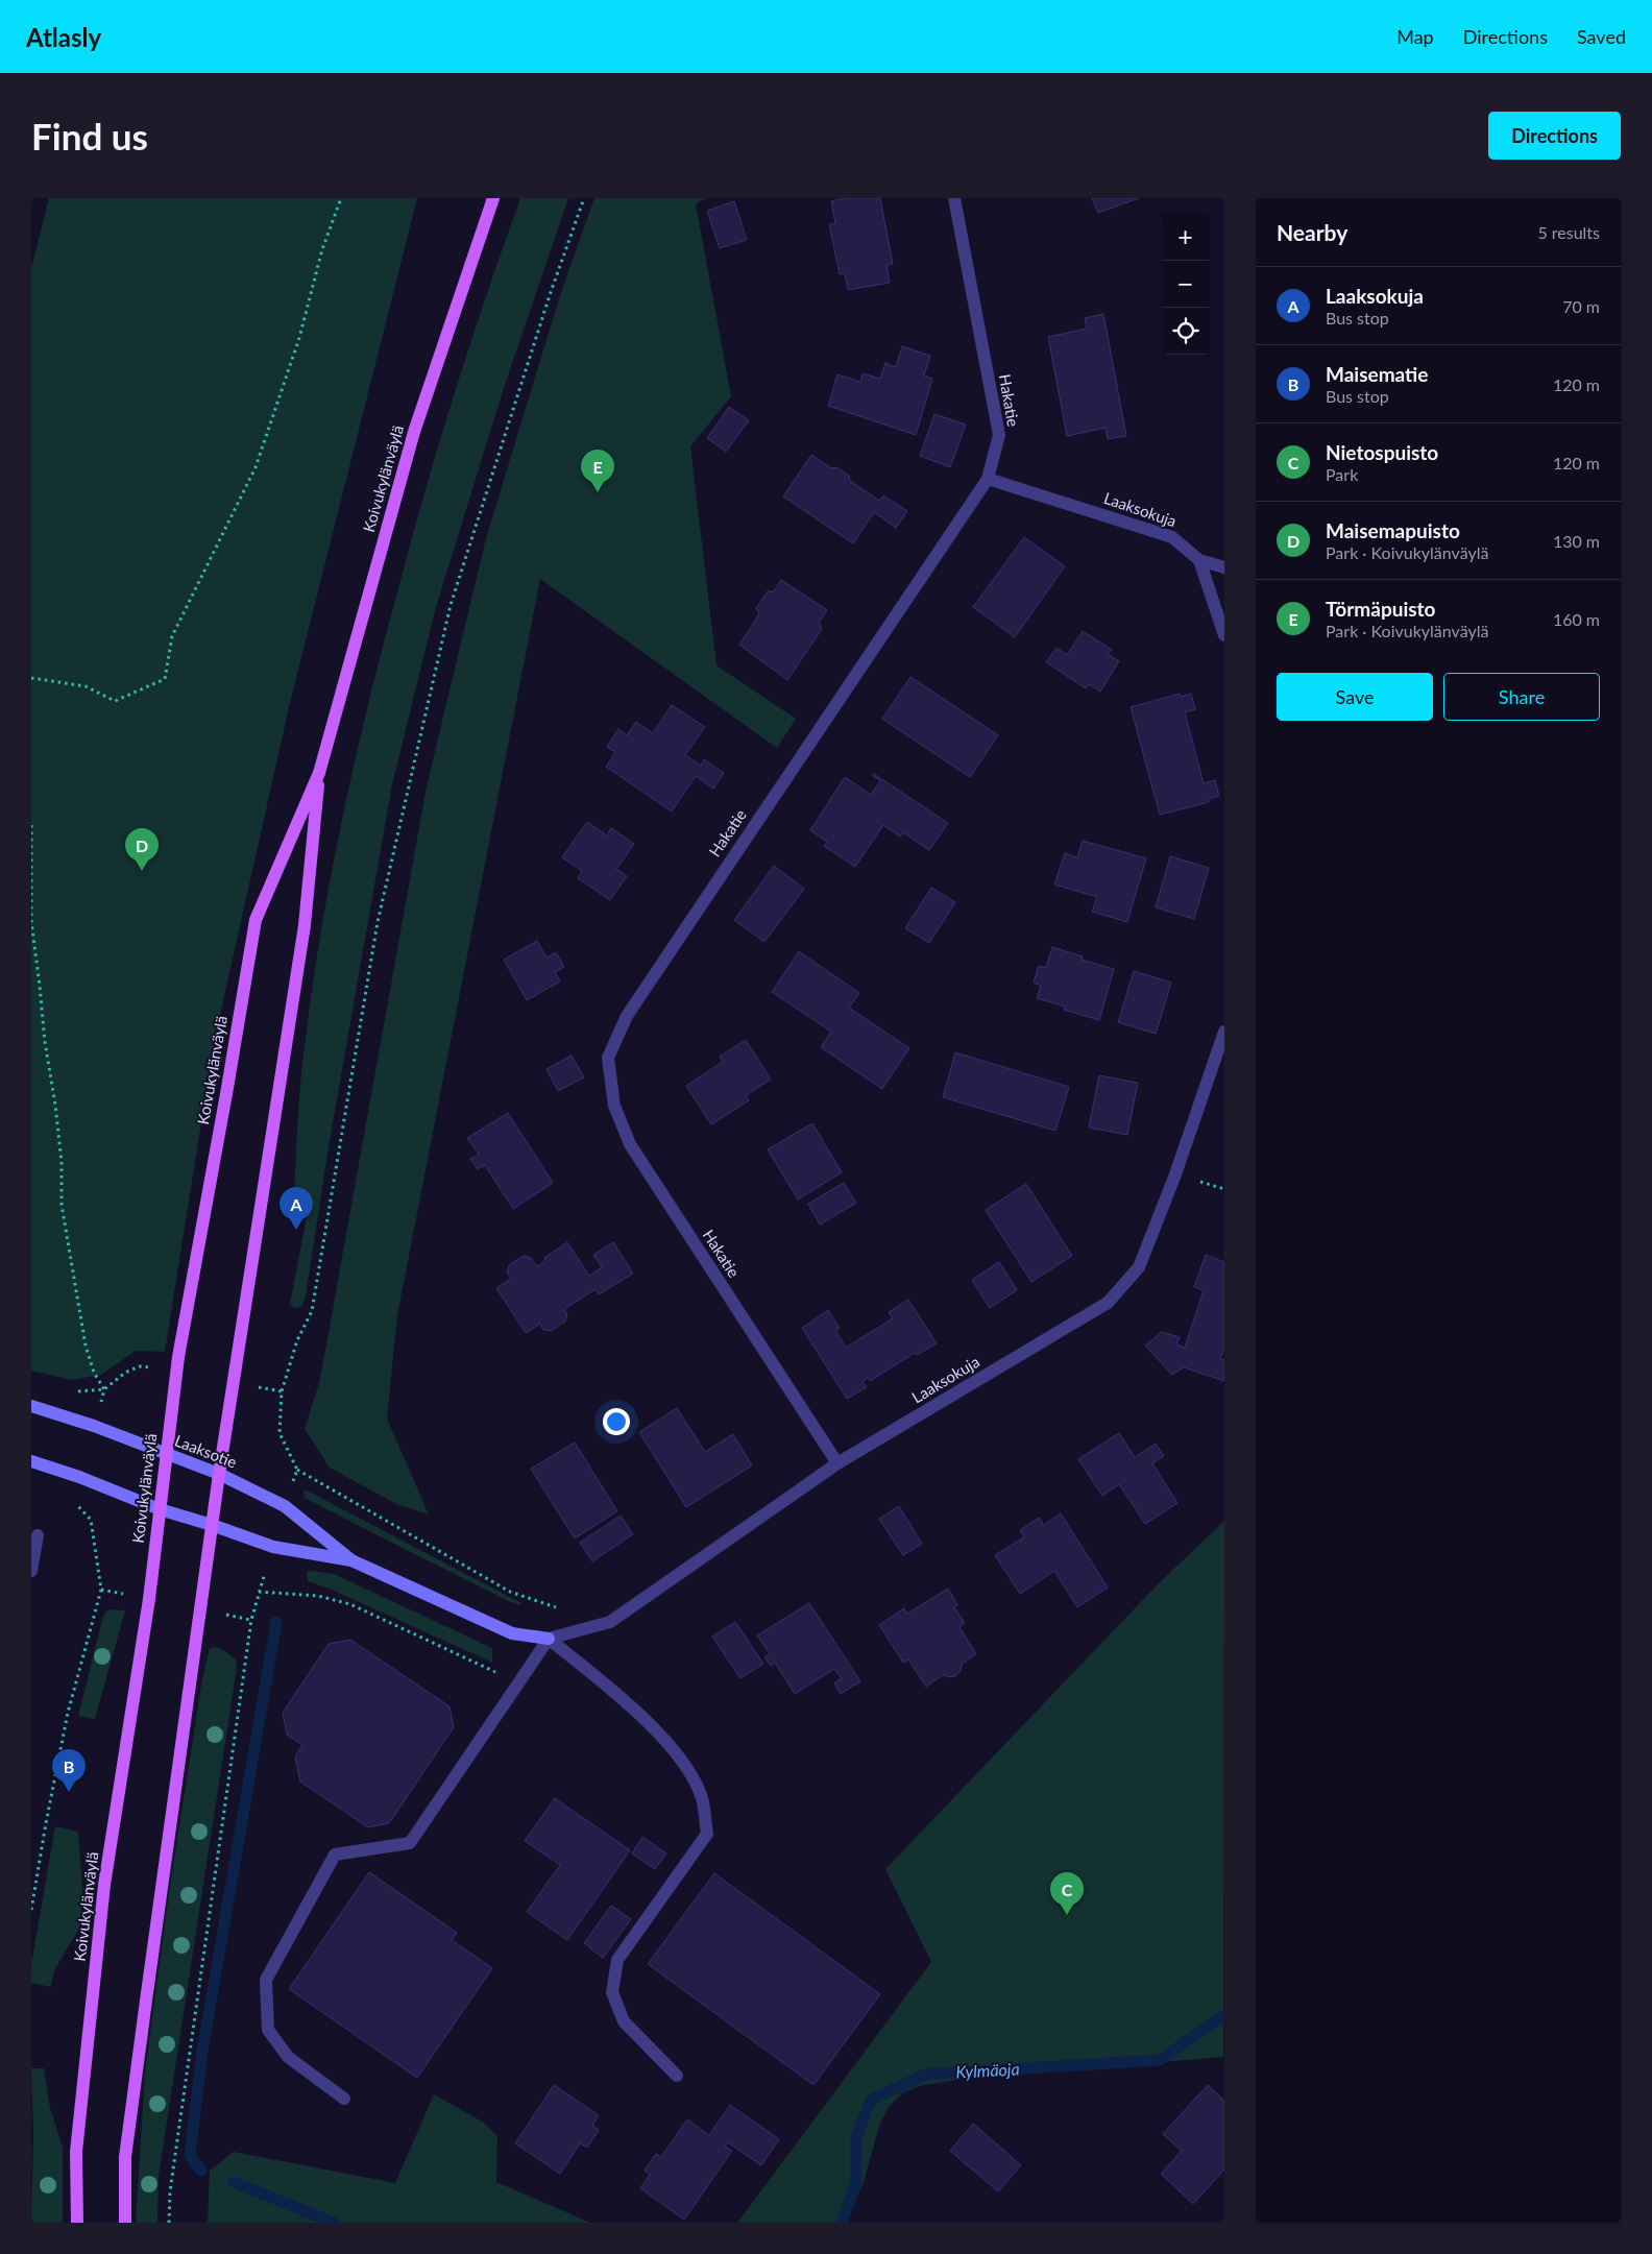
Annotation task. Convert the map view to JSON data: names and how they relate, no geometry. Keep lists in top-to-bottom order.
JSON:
{
  "streets": {
    "main road": ["Koivukylänväylä"],
    "street": ["Hakatie", "Laaksokuja", "Laaksotie"]
  },
  "crossings": [
    ["Hakatie", "Laaksokuja"],
    ["Koivukylänväylä", "Laaksotie"],
    ["Laaksokuja", "Laaksotie"]
  ],
  "water": ["Kylmäoja"],
  "page": {
    "header": "Atlasly",
    "nav": ["Map", "Directions", "Saved"],
    "buttons": [
      "Directions",
      ["Save", "Share"]
    ],
    "title": "Find us",
    "heading": ["Nearby", "5 results"],
    "map_buttons": ["+", "−"],
    "list": [
      {
        "mark": "A",
        "name": "Laaksokuja",
        "note": "Bus stop",
        "value": "70 m"
      },
      {
        "mark": "B",
        "name": "Maisematie",
        "note": "Bus stop",
        "value": "120 m"
      },
      {
        "mark": "C",
        "name": "Nietospuisto",
        "note": "Park",
        "value": "120 m"
      },
      {
        "mark": "D",
        "name": "Maisemapuisto",
        "note": "Park · Koivukylänväylä",
        "value": "130 m"
      },
      {
        "mark": "E",
        "name": "Törmäpuisto",
        "note": "Park · Koivukylänväylä",
        "value": "160 m"
      }
    ],
    "pins": [
      "E",
      "D",
      "A",
      "B",
      "C"
    ]
  }
}
